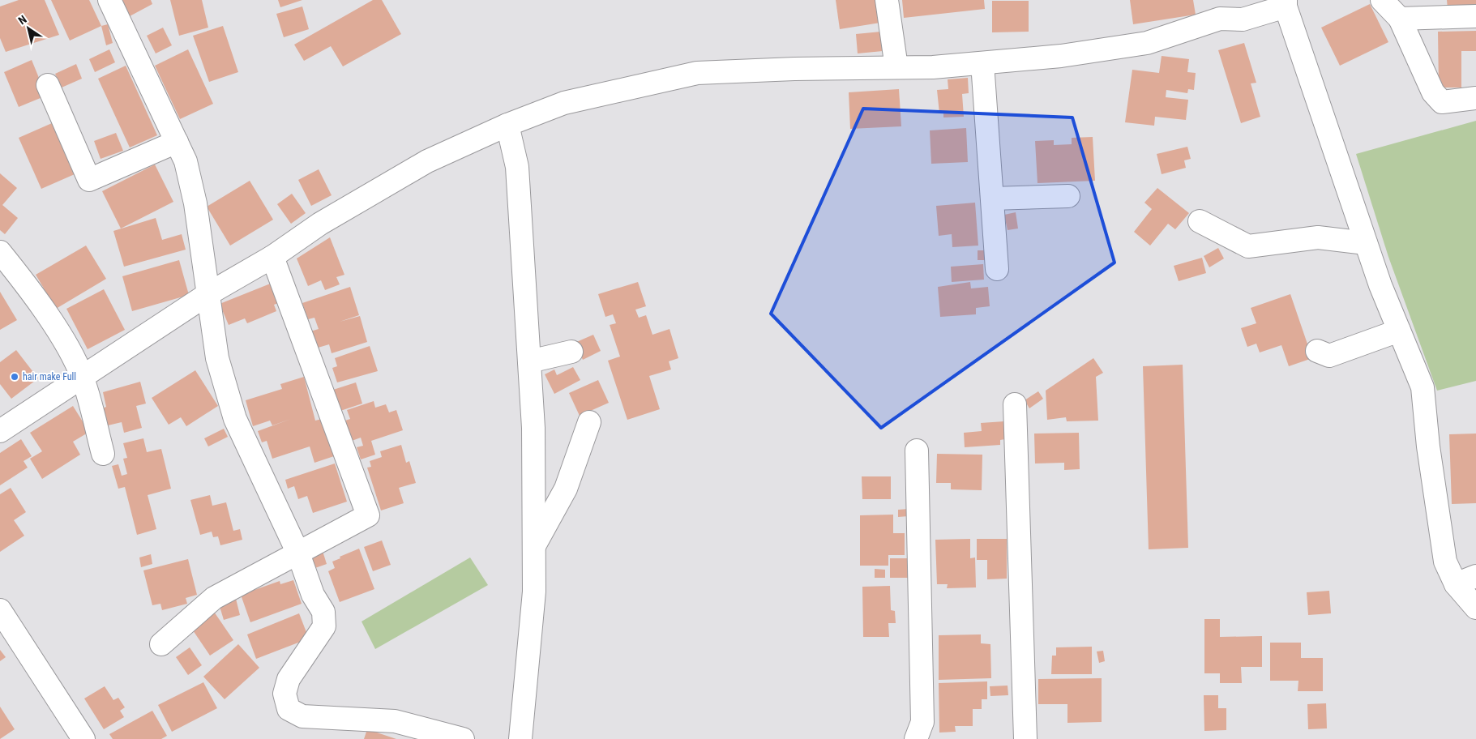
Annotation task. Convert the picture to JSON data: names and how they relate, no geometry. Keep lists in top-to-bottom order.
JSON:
{
  "places": ["hair make Full"],
  "north": "top left"
}
